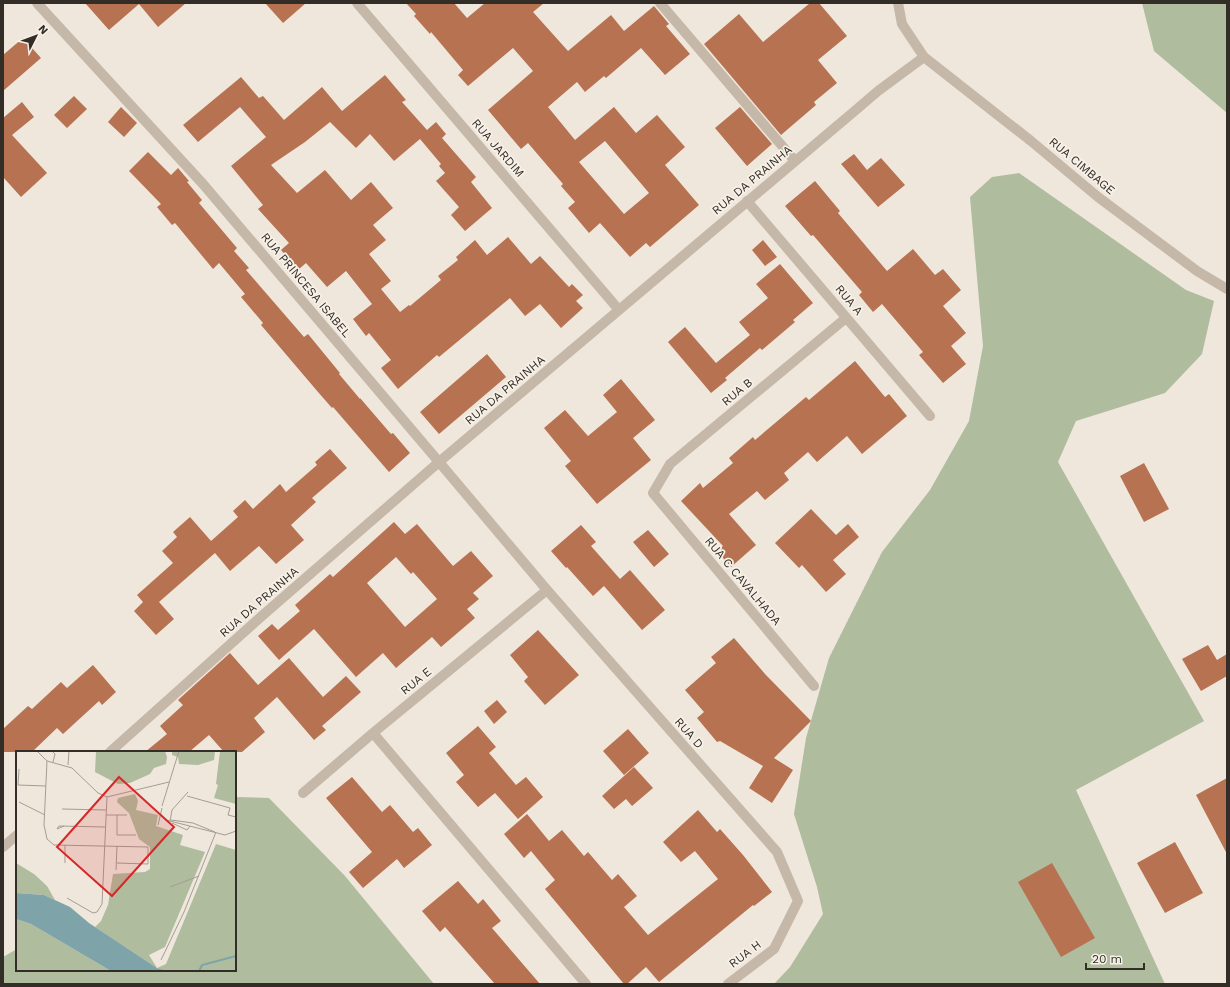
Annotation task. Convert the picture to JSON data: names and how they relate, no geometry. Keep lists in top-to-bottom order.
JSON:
{
  "streets": {
    "street": [
      "RUA JARDIM",
      "RUA CIMBAGE",
      "RUA DA PRAINHA",
      "RUA PRINCESA ISABEL",
      "RUA A",
      "RUA B",
      "RUA C CAVALHADA",
      "RUA E",
      "RUA D",
      "RUA H"
    ]
  },
  "crossings": [
    ["RUA JARDIM", "RUA DA PRAINHA"],
    ["RUA CIMBAGE", "RUA DA PRAINHA"],
    ["RUA DA PRAINHA", "RUA PRINCESA ISABEL"],
    ["RUA DA PRAINHA", "RUA A"],
    ["RUA PRINCESA ISABEL", "RUA E"],
    ["RUA PRINCESA ISABEL", "RUA D"],
    ["RUA A", "RUA B"],
    ["RUA B", "RUA C CAVALHADA"],
    ["RUA E", "RUA D"],
    ["RUA D", "RUA H"]
  ],
  "scale_bar": "20 m",
  "north": "top right"
}
